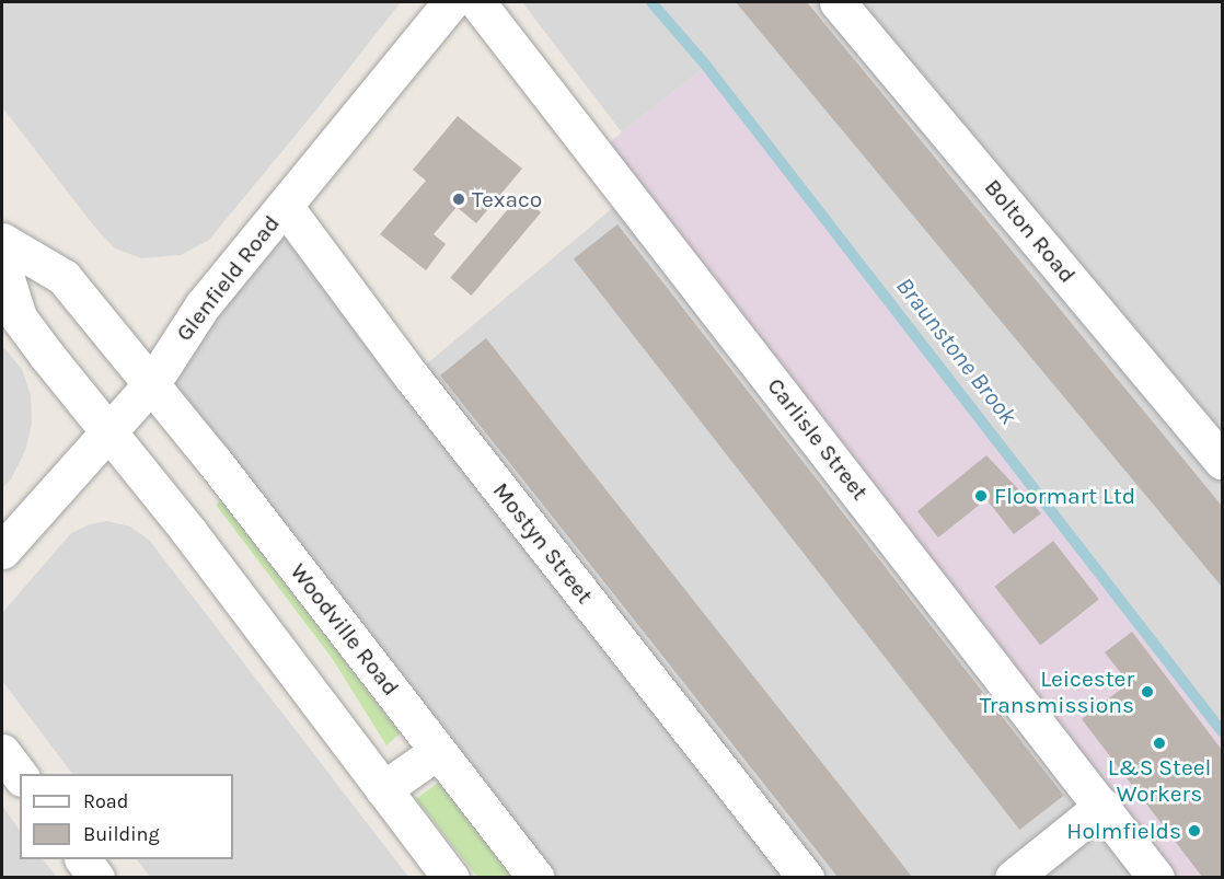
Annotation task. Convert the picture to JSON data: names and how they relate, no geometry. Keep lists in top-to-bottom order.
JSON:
{
  "streets": {
    "street": [
      "Bolton Road",
      "Glenfield Road",
      "Carlisle Street",
      "Mostyn Street",
      "Woodville Road"
    ]
  },
  "crossings": [
    ["Glenfield Road", "Mostyn Street"],
    ["Glenfield Road", "Woodville Road"]
  ],
  "water": ["Braunstone Brook"],
  "places": [
    "Texaco",
    "Floormart Ltd",
    "Leicester Transmissions",
    "L&S Steel Workers",
    "Holmfields"
  ],
  "legend": ["Road", "Building"]
}
